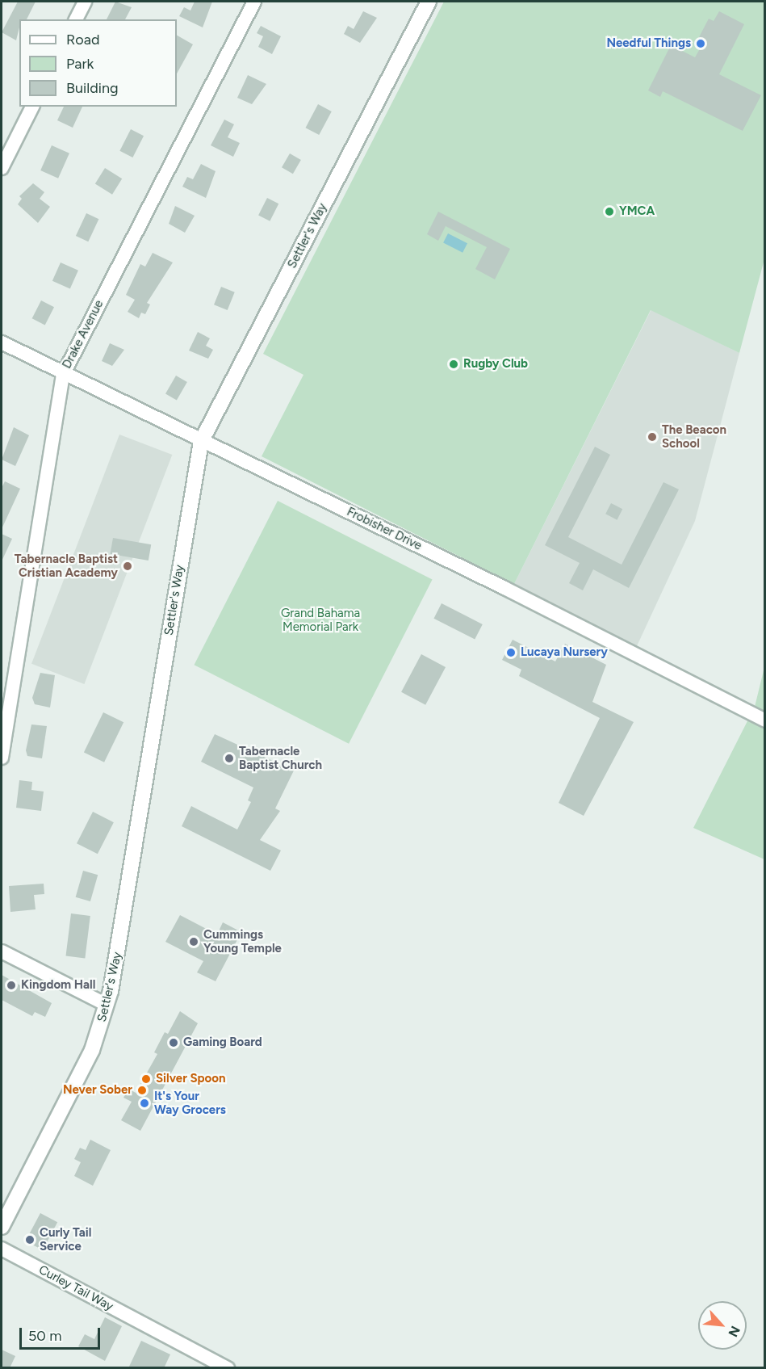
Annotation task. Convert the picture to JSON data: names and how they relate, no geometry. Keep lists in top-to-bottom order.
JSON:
{
  "streets": {
    "main road": ["Settler's Way"],
    "street": ["Drake Avenue", "Frobisher Drive", "Curley Tail Way"]
  },
  "crossings": [
    ["Settler's Way", "Frobisher Drive"],
    ["Drake Avenue", "Frobisher Drive"]
  ],
  "parks": ["Grand Bahama Memorial Park"],
  "places": [
    "Needful Things",
    "YMCA",
    "Rugby Club",
    "The Beacon School",
    "Tabernacle Baptist Cristian Academy",
    "Lucaya Nursery",
    "Tabernacle Baptist Church",
    "Cummings Young Temple",
    "Kingdom Hall",
    "Gaming Board",
    "Silver Spoon",
    "Never Sober",
    "It's Your Way Grocers",
    "Curly Tail Service"
  ],
  "legend": ["Road", "Park", "Building"],
  "scale_bar": "50 m",
  "north": "bottom right"
}
